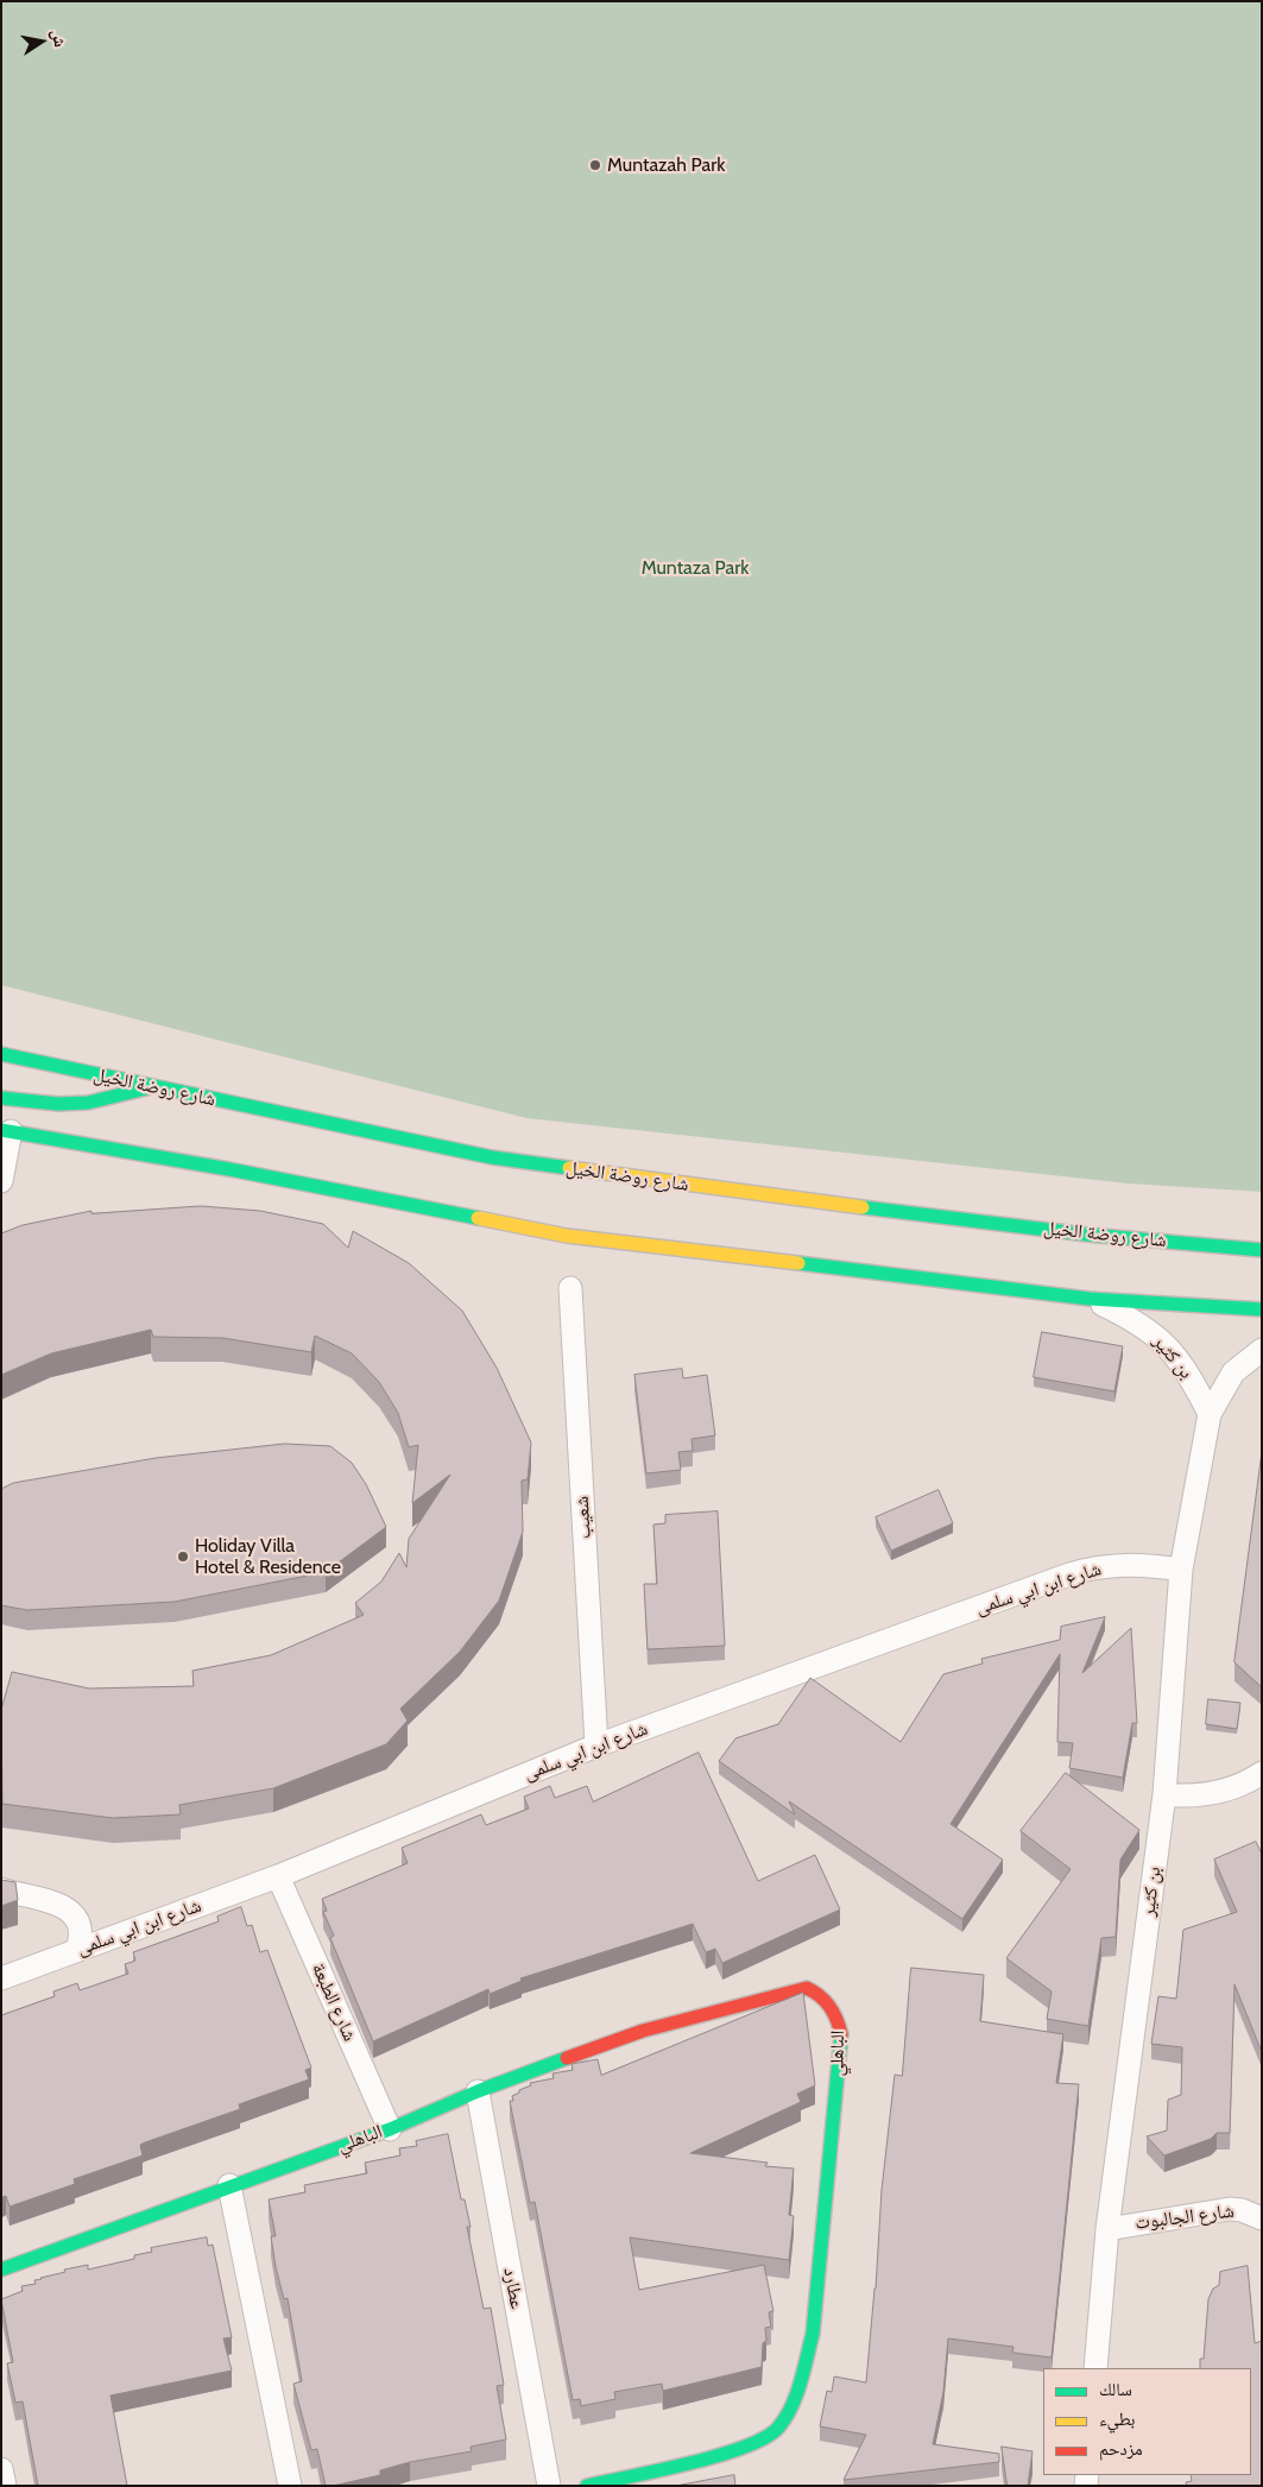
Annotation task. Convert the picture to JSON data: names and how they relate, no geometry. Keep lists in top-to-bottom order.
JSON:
{
  "streets": {
    "main road": ["شارع روضة الخيل", "الباهلي"],
    "street": [
      "بن كثير",
      "شعيب",
      "شارع ابن ابي سلمى",
      "شارع الطبعة",
      "شارع الجالبوت",
      "عطارد"
    ]
  },
  "crossings": [
    ["بن كثير", "شارع ابن ابي سلمى"],
    ["بن كثير", "شارع الجالبوت"],
    ["شعيب", "شارع ابن ابي سلمى"],
    ["شارع ابن ابي سلمى", "شارع الطبعة"],
    ["شارع الطبعة", "الباهلي"],
    ["الباهلي", "عطارد"]
  ],
  "parks": ["Muntaza Park"],
  "places": ["Muntazah Park", "Holiday Villa Hotel & Residence"],
  "legend": ["سالك", "بطيء", "مزدحم"],
  "north": "right"
}
